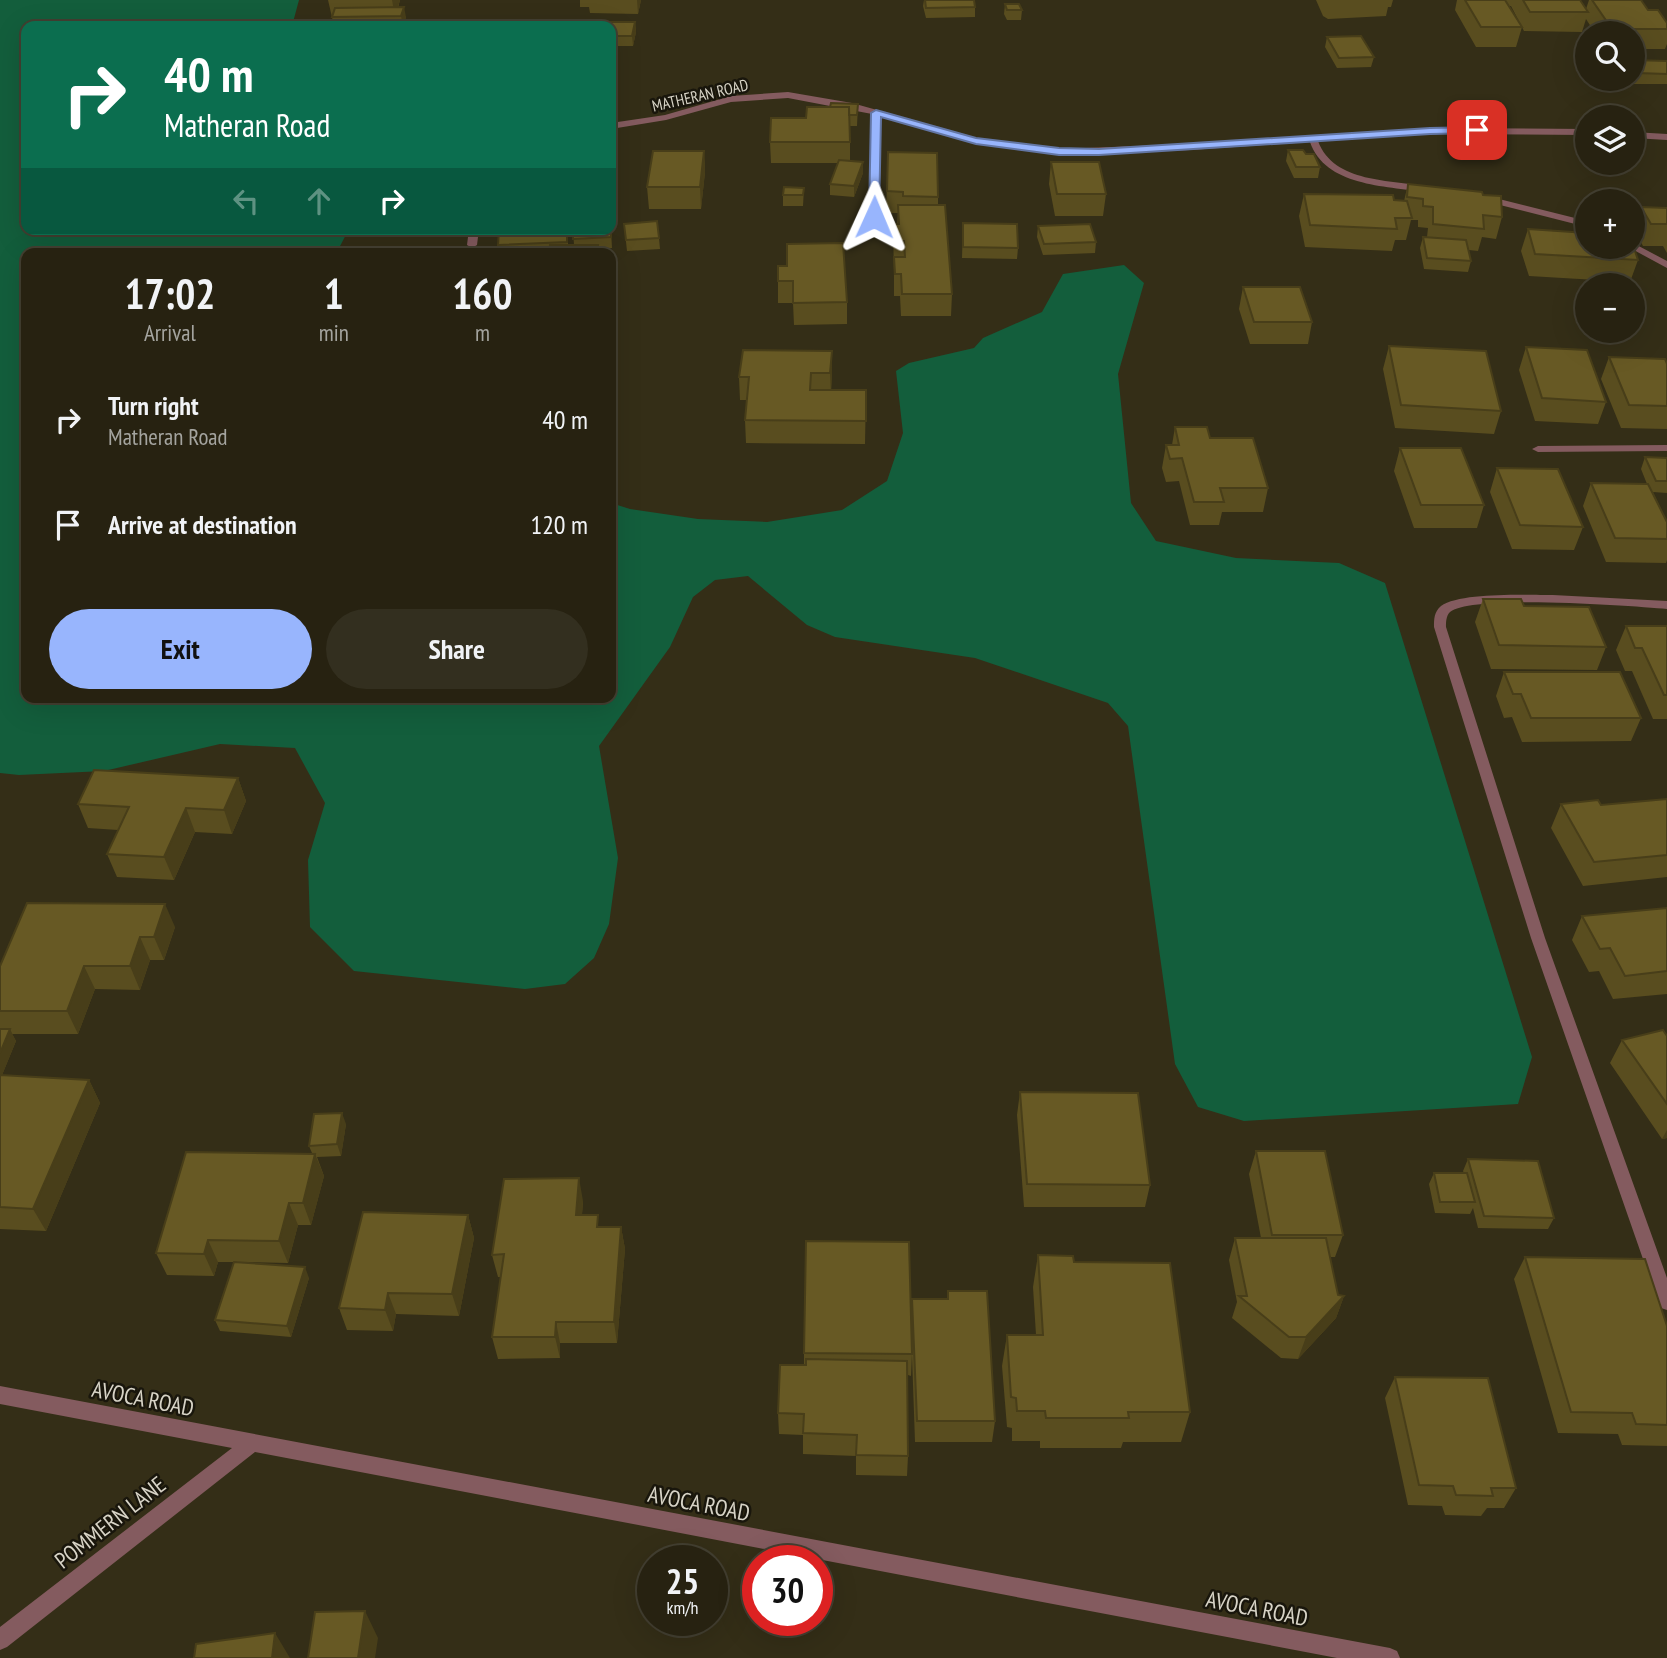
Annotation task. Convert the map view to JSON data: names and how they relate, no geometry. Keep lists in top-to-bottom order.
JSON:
{
  "streets": {
    "street": ["MATHERAN ROAD", "AVOCA ROAD", "POMMERN LANE"]
  },
  "crossings": [
    ["AVOCA ROAD", "POMMERN LANE"]
  ],
  "page": {
    "map_buttons": ["+", "−"],
    "turn": ["40 m", "Matheran Road"],
    "eta": [
      "17:02",
      "Arrival",
      "1",
      "min",
      "160",
      "m"
    ],
    "list": [
      {
        "name": "Turn right",
        "note": "Matheran Road",
        "value": "40 m"
      },
      {
        "name": "Arrive at destination",
        "value": "120 m"
      }
    ],
    "buttons": ["Exit", "Share"],
    "speed": "25 km/h",
    "limit": "30"
  }
}
